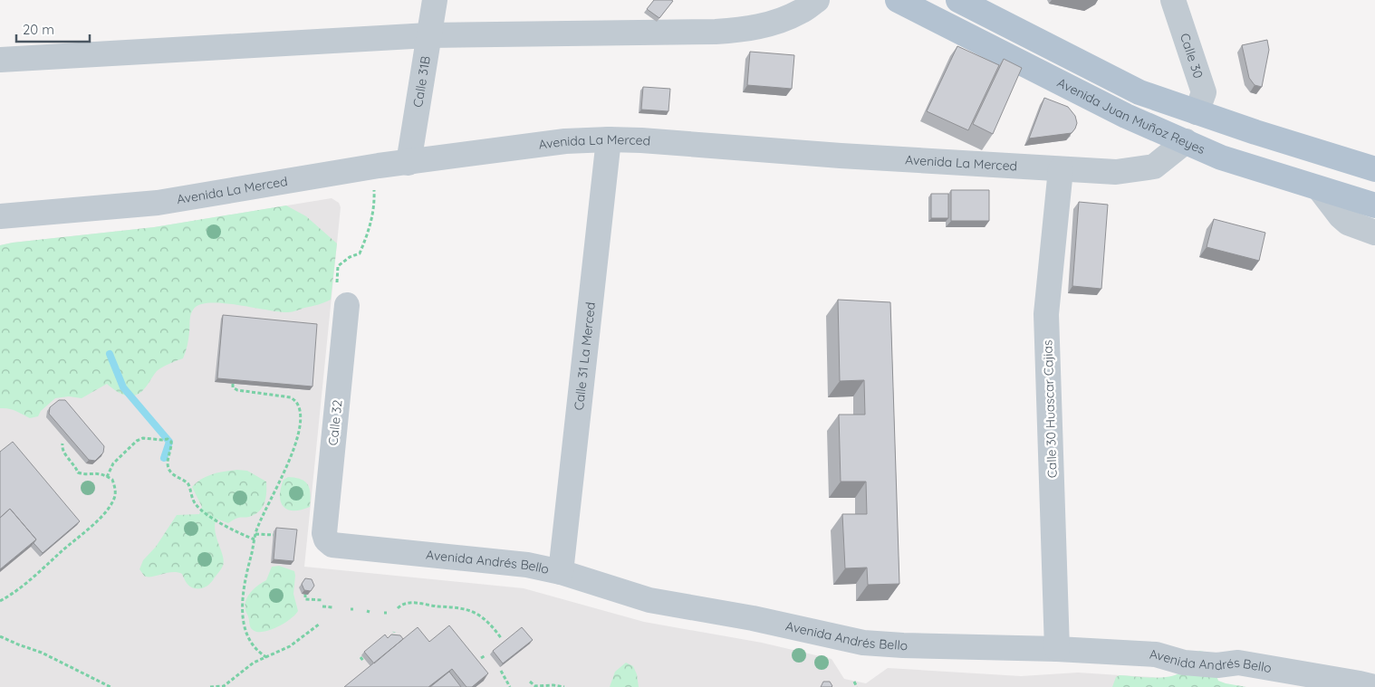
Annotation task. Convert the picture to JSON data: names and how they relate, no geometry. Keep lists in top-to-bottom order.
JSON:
{
  "streets": {
    "main road": ["Avenida Juan Muñoz Reyes"],
    "street": [
      "Calle 30",
      "Calle 31B",
      "Avenida La Merced",
      "Calle 31 La Merced",
      "Calle 30 Huascar Cajias",
      "Calle 32",
      "Avenida Andrés Bello"
    ]
  },
  "crossings": [
    ["Calle 30", "Avenida Juan Muñoz Reyes"],
    ["Calle 31B", "Avenida La Merced"],
    ["Avenida Juan Muñoz Reyes", "Avenida La Merced"],
    ["Avenida La Merced", "Calle 31 La Merced"],
    ["Avenida La Merced", "Calle 30 Huascar Cajias"],
    ["Calle 31 La Merced", "Avenida Andrés Bello"],
    ["Calle 30 Huascar Cajias", "Avenida Andrés Bello"],
    ["Calle 32", "Avenida Andrés Bello"]
  ],
  "scale_bar": "20 m"
}
